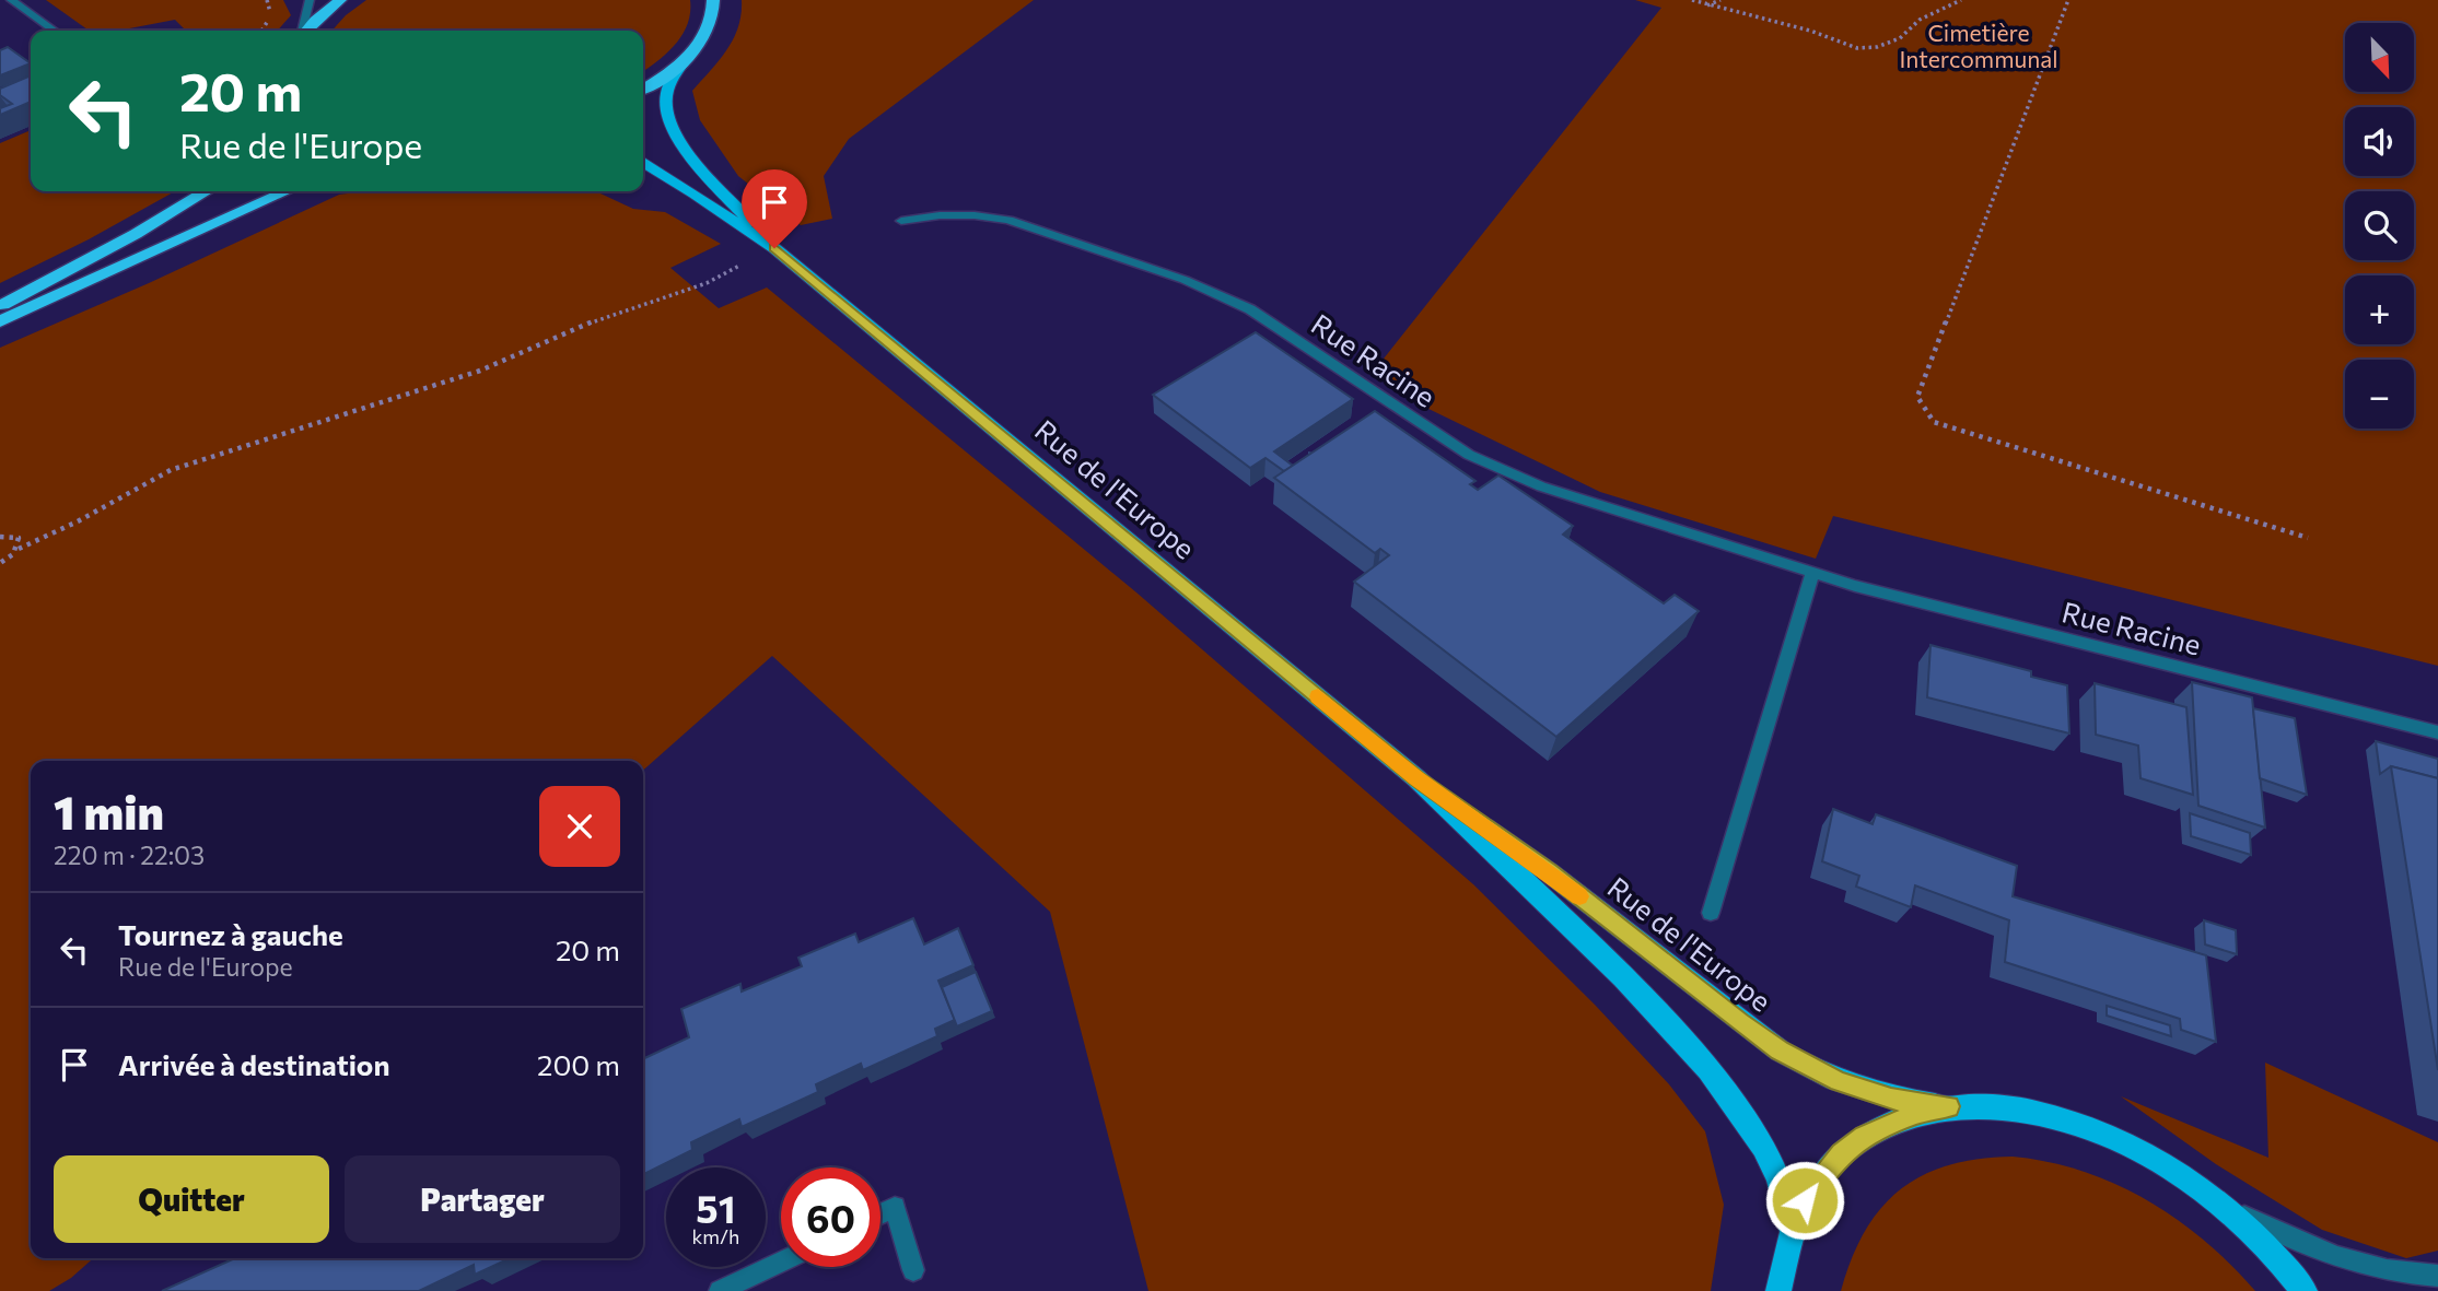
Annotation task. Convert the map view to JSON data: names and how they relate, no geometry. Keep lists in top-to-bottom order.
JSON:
{
  "streets": {
    "main road": ["Rue de l'Europe"],
    "street": ["Rue Racine"]
  },
  "parks": ["Cimetière Intercommunal"],
  "north": "bottom right",
  "page": {
    "map_buttons": ["+", "−"],
    "turn": ["20 m", "Rue de l'Europe"],
    "heading": ["1 min", "220 m · 22:03"],
    "list": [
      {
        "name": "Tournez à gauche",
        "note": "Rue de l'Europe",
        "value": "20 m"
      },
      {
        "name": "Arrivée à destination",
        "value": "200 m"
      }
    ],
    "buttons": ["Quitter", "Partager"],
    "speed": "51 km/h",
    "limit": "60"
  }
}
